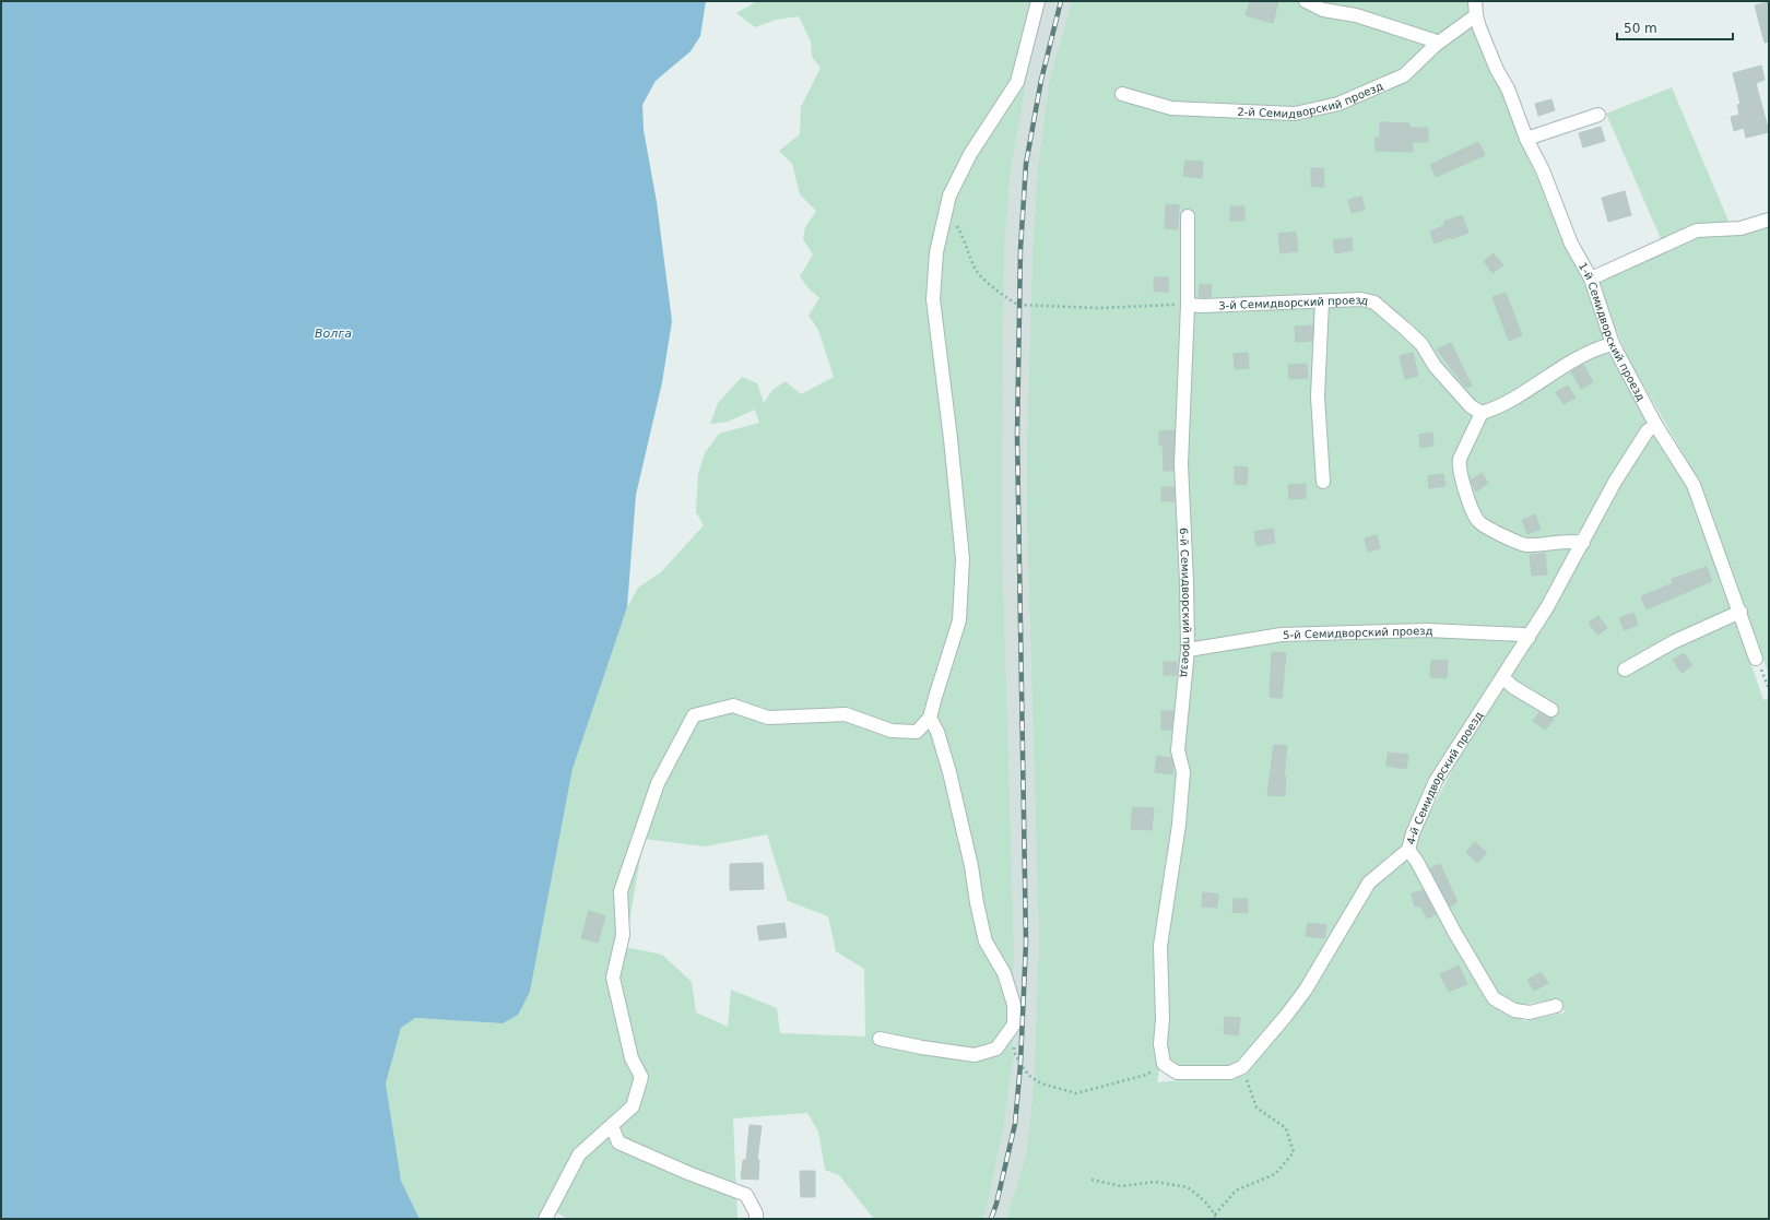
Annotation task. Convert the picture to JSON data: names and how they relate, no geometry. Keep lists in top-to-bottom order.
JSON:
{
  "streets": {
    "street": [
      "2-й Семидворский проезд",
      "3-й Семидворский проезд",
      "1-й Семидворский проезд",
      "6-й Семидворский проезд",
      "5-й Семидворский проезд",
      "4-й Семидворский проезд"
    ]
  },
  "crossings": [
    ["2-й Семидворский проезд", "1-й Семидворский проезд"],
    ["3-й Семидворский проезд", "6-й Семидворский проезд"],
    ["1-й Семидворский проезд", "4-й Семидворский проезд"],
    ["6-й Семидворский проезд", "5-й Семидворский проезд"],
    ["5-й Семидворский проезд", "4-й Семидворский проезд"]
  ],
  "water": ["Волга"],
  "scale_bar": "50 m"
}
